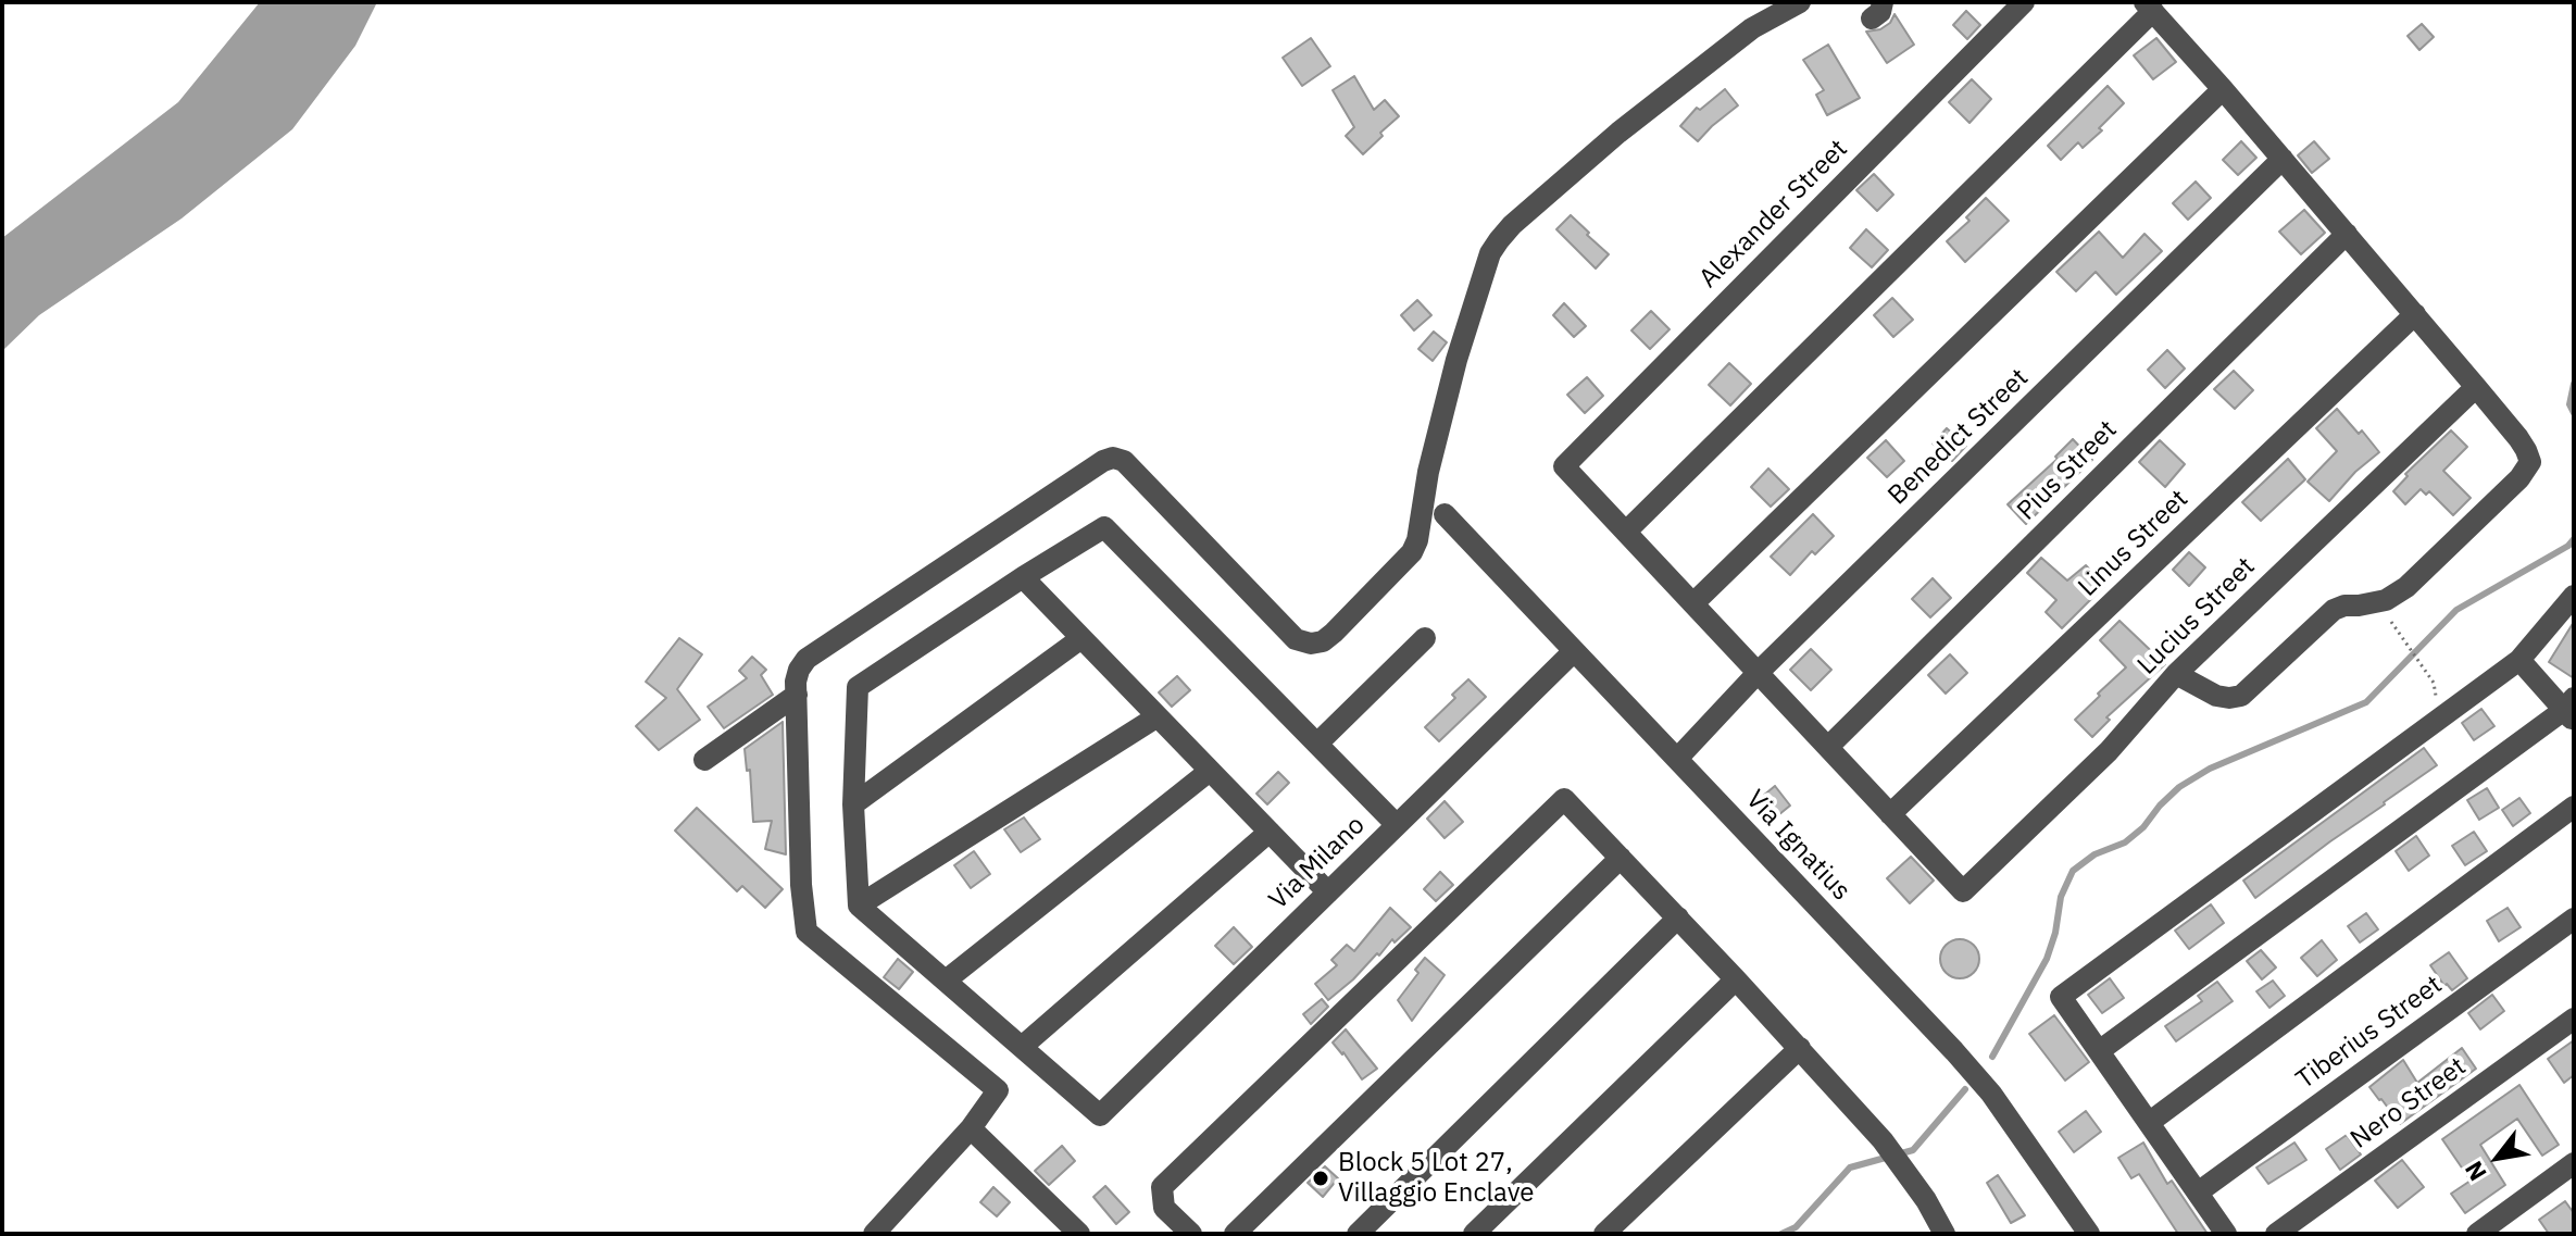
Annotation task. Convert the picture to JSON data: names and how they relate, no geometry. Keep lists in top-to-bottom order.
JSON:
{
  "streets": {
    "street": [
      "Alexander Street",
      "Benedict Street",
      "Pius Street",
      "Linus Street",
      "Lucius Street",
      "Via Ignatius",
      "Via Milano",
      "Tiberius Street",
      "Nero Street"
    ]
  },
  "crossings": [
    ["Benedict Street", "Via Ignatius"],
    ["Linus Street", "Lucius Street"],
    ["Via Ignatius", "Via Milano"]
  ],
  "places": ["Block 5 Lot 27, Villaggio Enclave"],
  "north": "bottom left"
}
